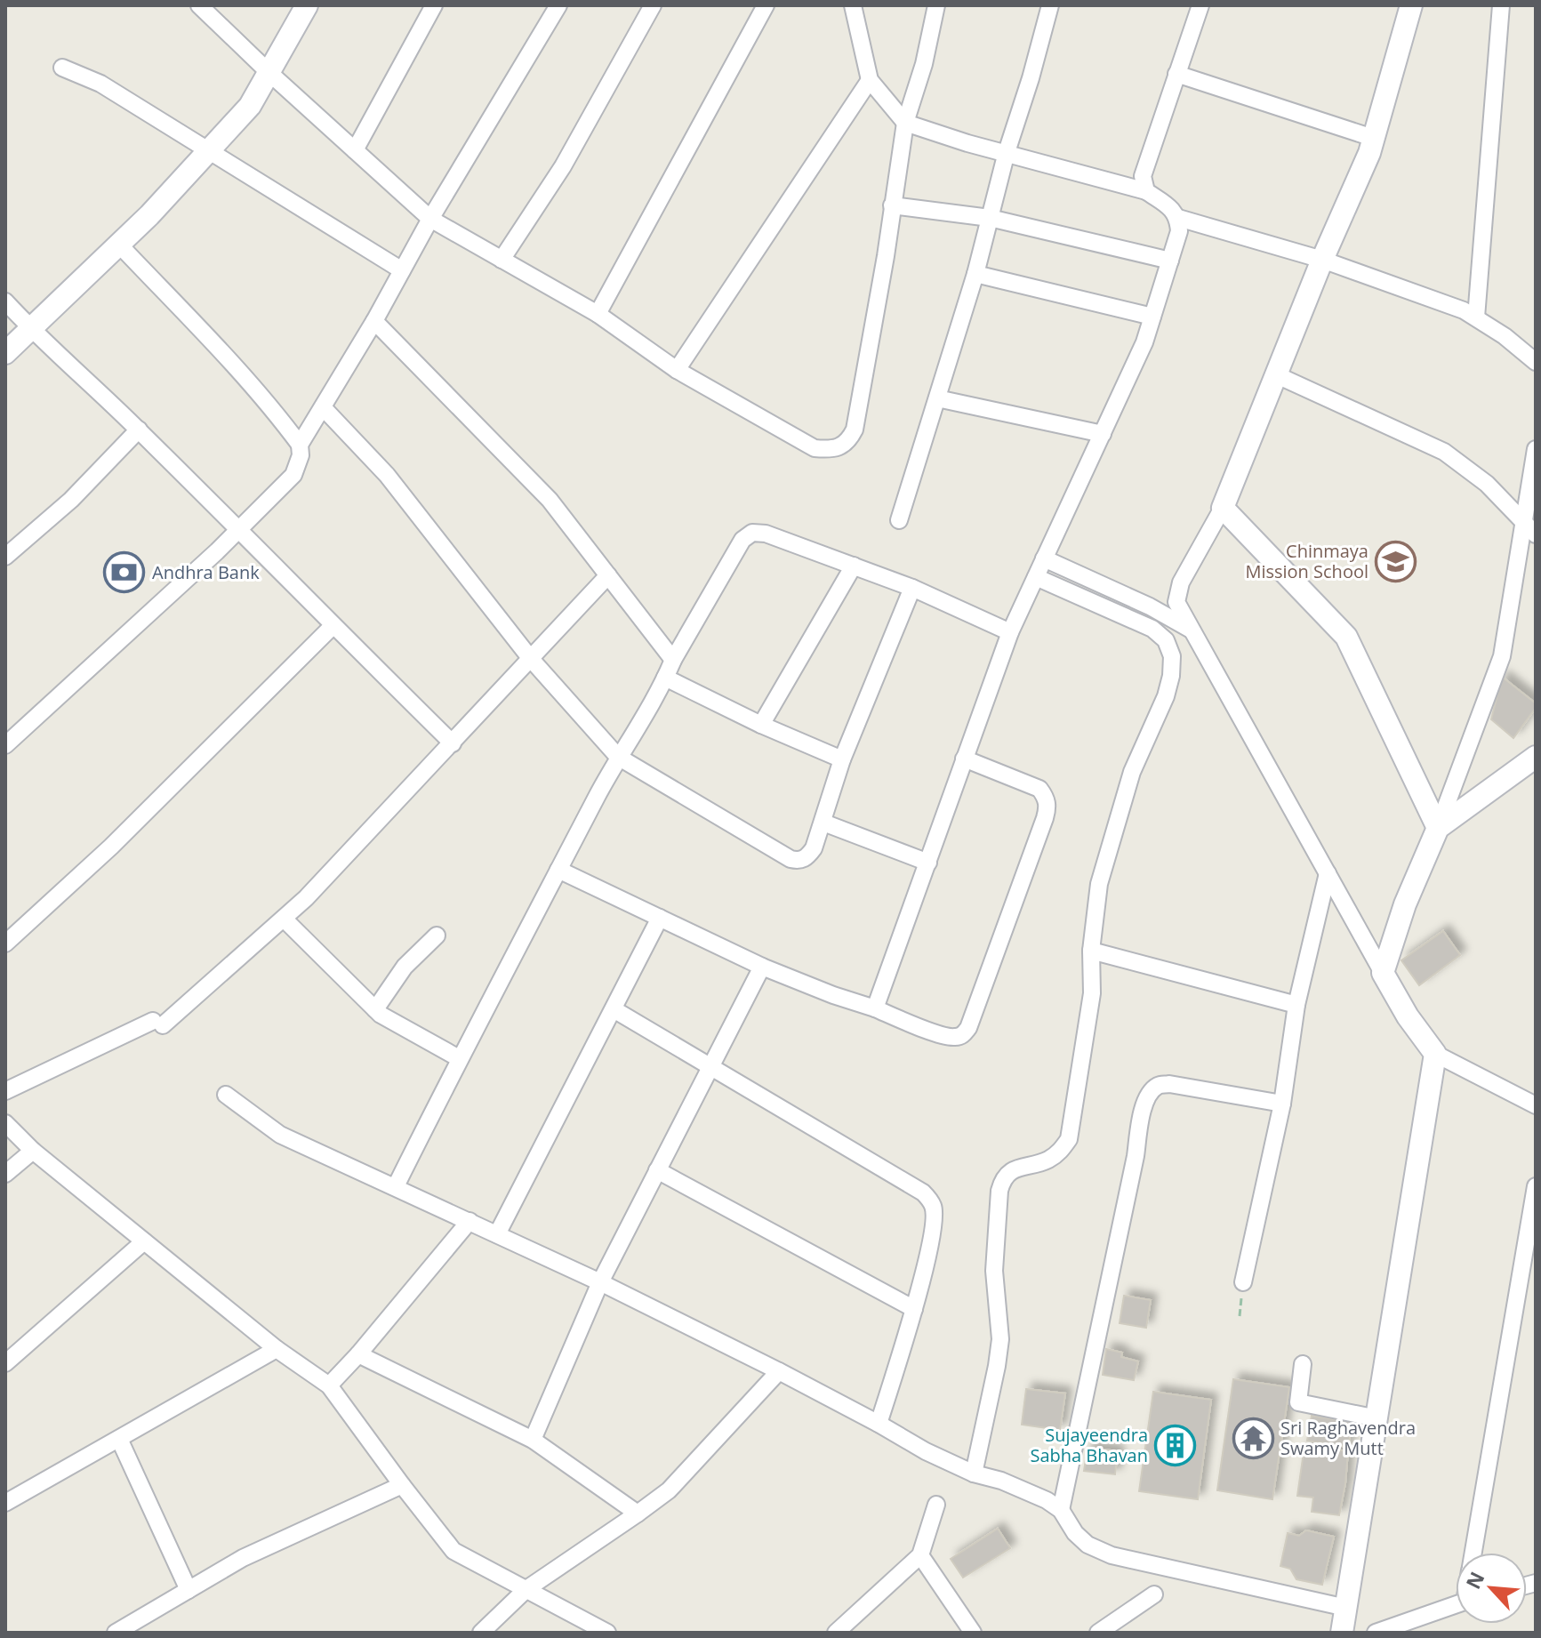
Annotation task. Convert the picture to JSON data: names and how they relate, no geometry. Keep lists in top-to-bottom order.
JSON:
{
  "places": {
    "school or university": ["Chinmaya Mission School"],
    "bank": ["Andhra Bank"],
    "temple": ["Sri Raghavendra Swamy Mutt"],
    "building": ["Sujayeendra Sabha Bhavan"]
  },
  "north": "top left"
}
